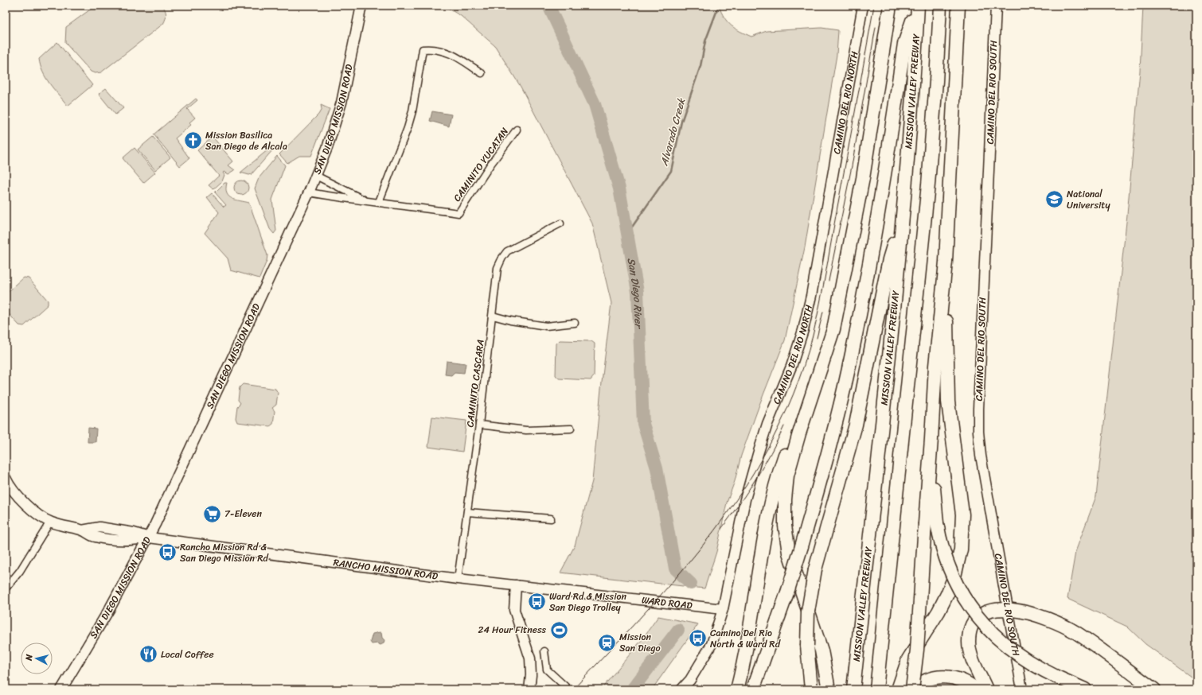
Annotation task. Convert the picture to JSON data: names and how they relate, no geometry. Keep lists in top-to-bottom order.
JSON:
{
  "streets": {
    "highway": ["MISSION VALLEY FREEWAY"],
    "main road": [
      "CAMINO DEL RIO SOUTH",
      "CAMINO DEL RIO NORTH",
      "SAN DIEGO MISSION ROAD",
      "RANCHO MISSION ROAD",
      "WARD ROAD"
    ],
    "street": ["CAMINITO YUCATAN", "CAMINITO CASCARA"]
  },
  "crossings": [
    ["CAMINO DEL RIO NORTH", "WARD ROAD"],
    ["SAN DIEGO MISSION ROAD", "CAMINITO YUCATAN"],
    ["SAN DIEGO MISSION ROAD", "RANCHO MISSION ROAD"],
    ["CAMINITO CASCARA", "RANCHO MISSION ROAD"],
    ["RANCHO MISSION ROAD", "WARD ROAD"]
  ],
  "water": ["Alvarado Creek", "San Diego River"],
  "places": {
    "church": ["Mission Basilica San Diego de Alcala"],
    "school or university": ["National University"],
    "supermarket": ["7-Eleven"],
    "bus stop": ["Rancho Mission Rd & San Diego Mission Rd", "Ward Rd & Mission San Diego Trolley", "Camino Del Rio North & Ward Rd"],
    "sports": ["24 Hour Fitness"],
    "station": ["Mission San Diego"],
    "restaurant": ["Local Coffee"]
  },
  "north": "left"
}
